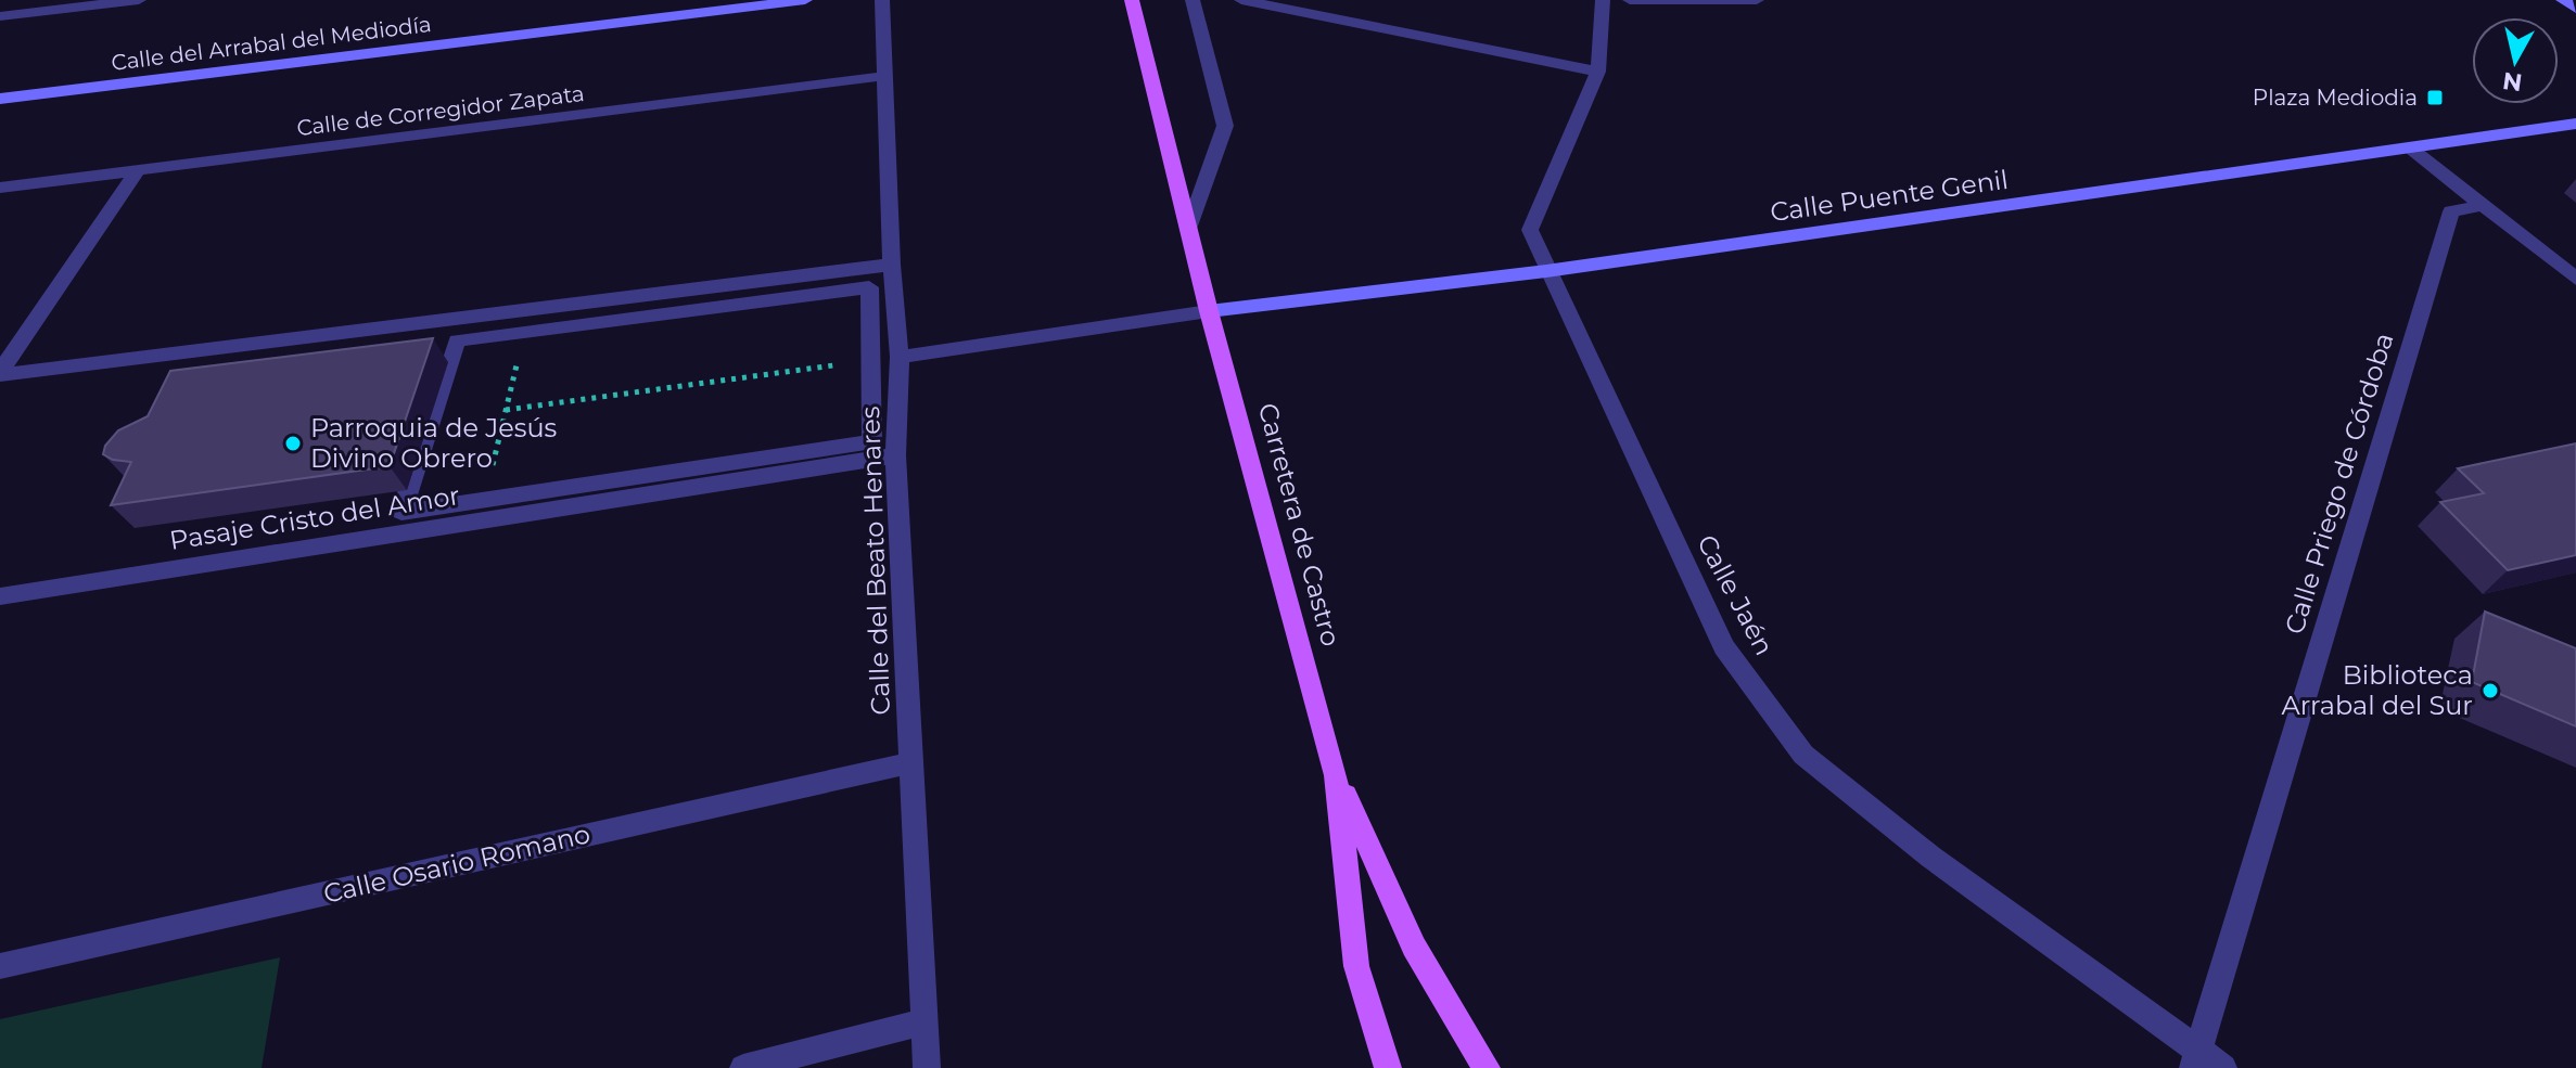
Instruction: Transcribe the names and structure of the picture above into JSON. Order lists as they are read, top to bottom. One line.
{"streets":{"main road":["Carretera de Castro"],"street":["Calle del Arrabal del Mediodía","Calle de Corregidor Zapata","Calle Puente Genil","Calle Priego de Córdoba","Pasaje Cristo del Amor","Calle del Beato Henares","Calle Jaén","Calle Osario Romano"]},"crossings":[["Calle de Corregidor Zapata","Calle del Beato Henares"],["Calle Puente Genil","Carretera de Castro"],["Calle Puente Genil","Calle Jaén"],["Calle Priego de Córdoba","Calle Jaén"],["Pasaje Cristo del Amor","Calle del Beato Henares"],["Calle del Beato Henares","Calle Osario Romano"]],"places":{"transit":["Plaza Mediodia"],"other":["Parroquia de Jesús Divino Obrero","Biblioteca Arrabal del Sur"]},"north":"bottom"}
